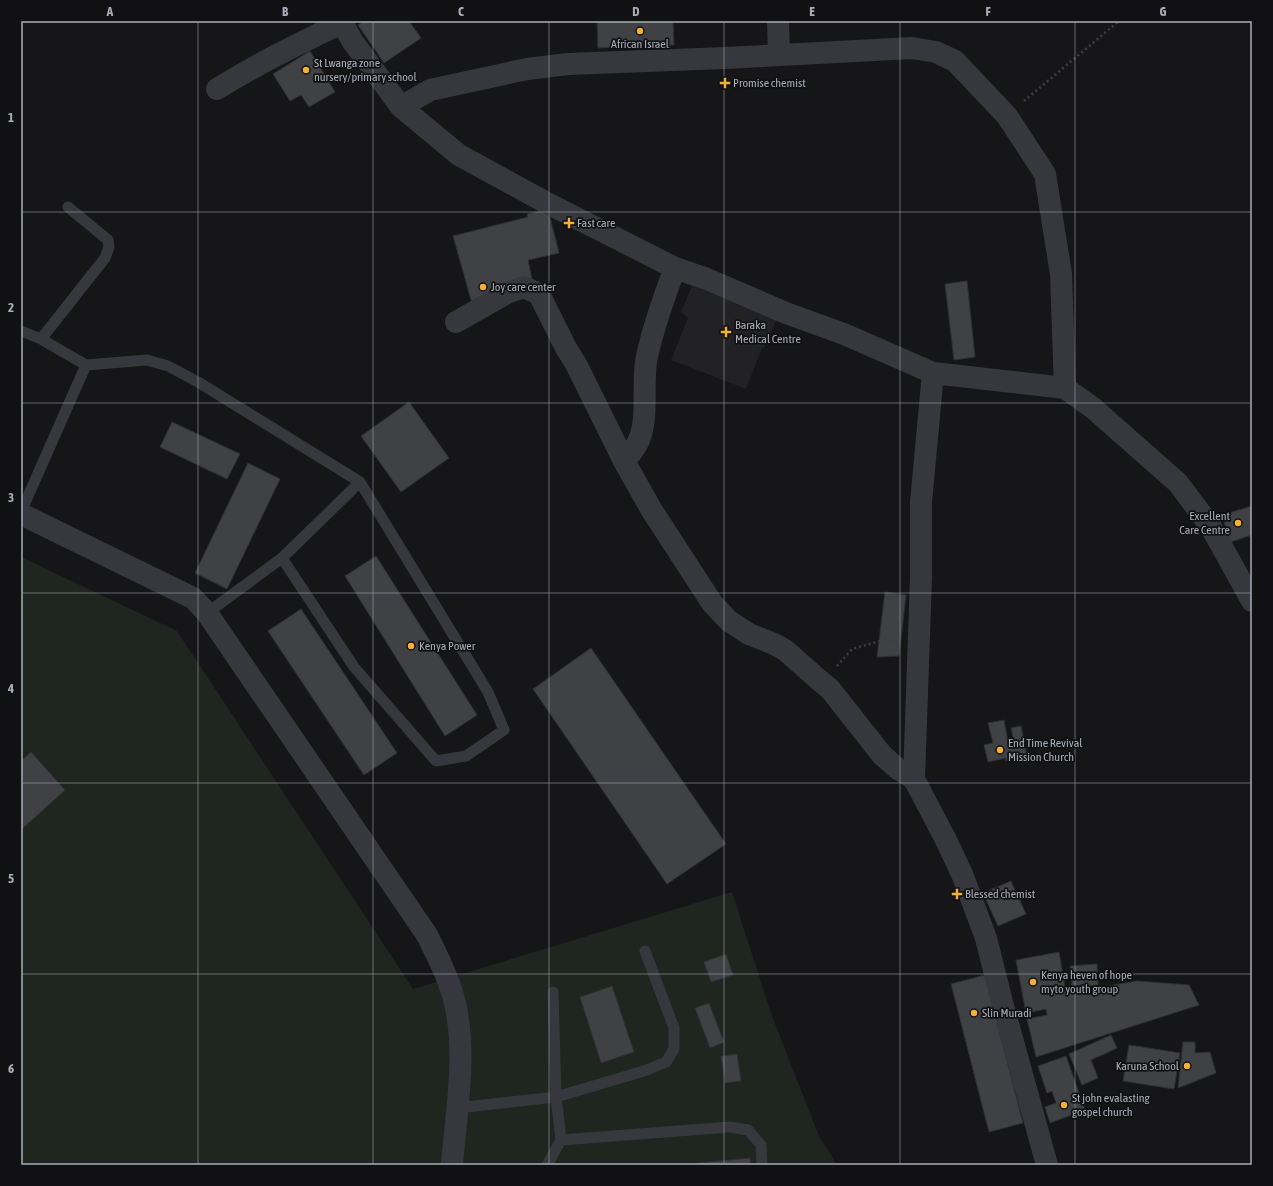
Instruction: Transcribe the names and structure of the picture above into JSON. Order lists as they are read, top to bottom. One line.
{"places":{"other":["African Israel","St Lwanga zone nursery/primary school","Joy care center","Excellent Care Centre","Kenya Power","End Time Revival Mission Church","Kenya heven of hope myto youth group","Slin Muradi","Karuna School","St john evalasting gospel church"],"health":["Promise chemist","Fast care","Baraka Medical Centre","Blessed chemist"]},"grid":{"columns":["A","B","C","D","E","F","G"],"rows":["1","2","3","4","5","6"]}}
